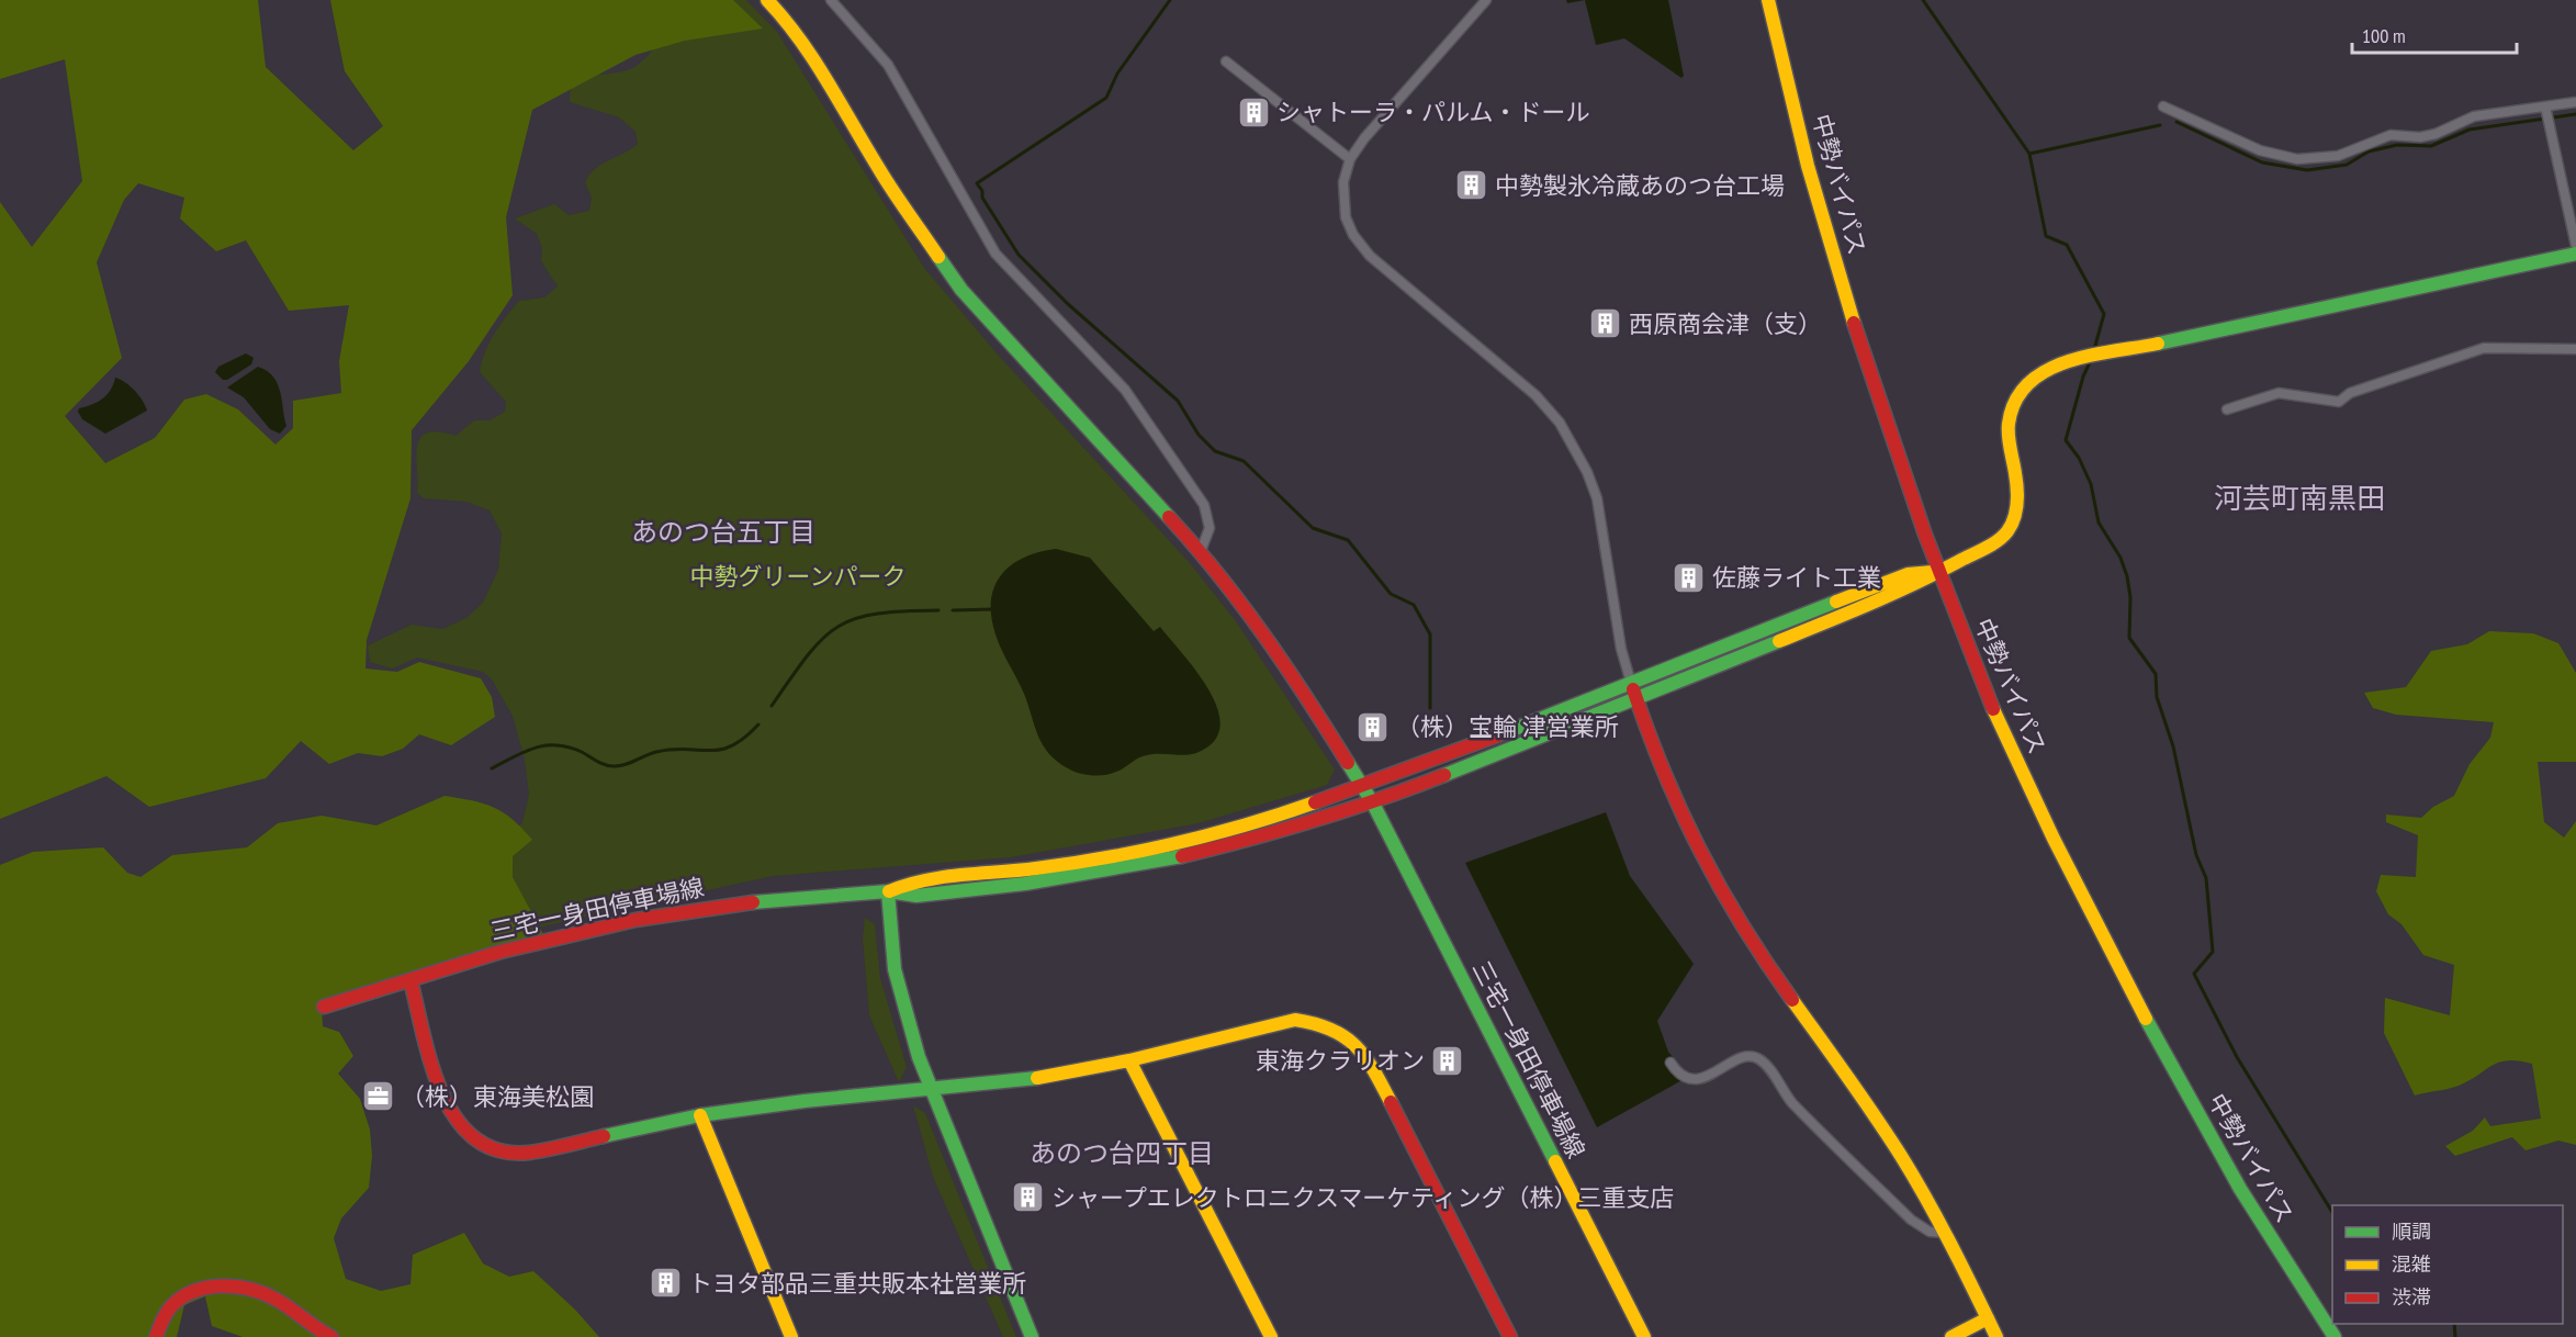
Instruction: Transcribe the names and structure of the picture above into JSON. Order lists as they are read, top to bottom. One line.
{"streets":{"main road":["中勢バイパス","三宅一身田停車場線"]},"districts":["河芸町南黒田","あのつ台五丁目","あのつ台四丁目"],"parks":["中勢グリーンパーク"],"places":{"building":["シャトーラ・パルム・ドール","中勢製氷冷蔵あのつ台工場","西原商会津（支）","佐藤ライト工業","（株）宝輪 津営業所","東海クラリオン","シャープエレクトロニクスマーケティング（株）三重支店","トヨタ部品三重共販本社営業所"],"office":["（株）東海美松園"]},"legend":["順調","混雑","渋滞"],"scale_bar":"100 m"}
